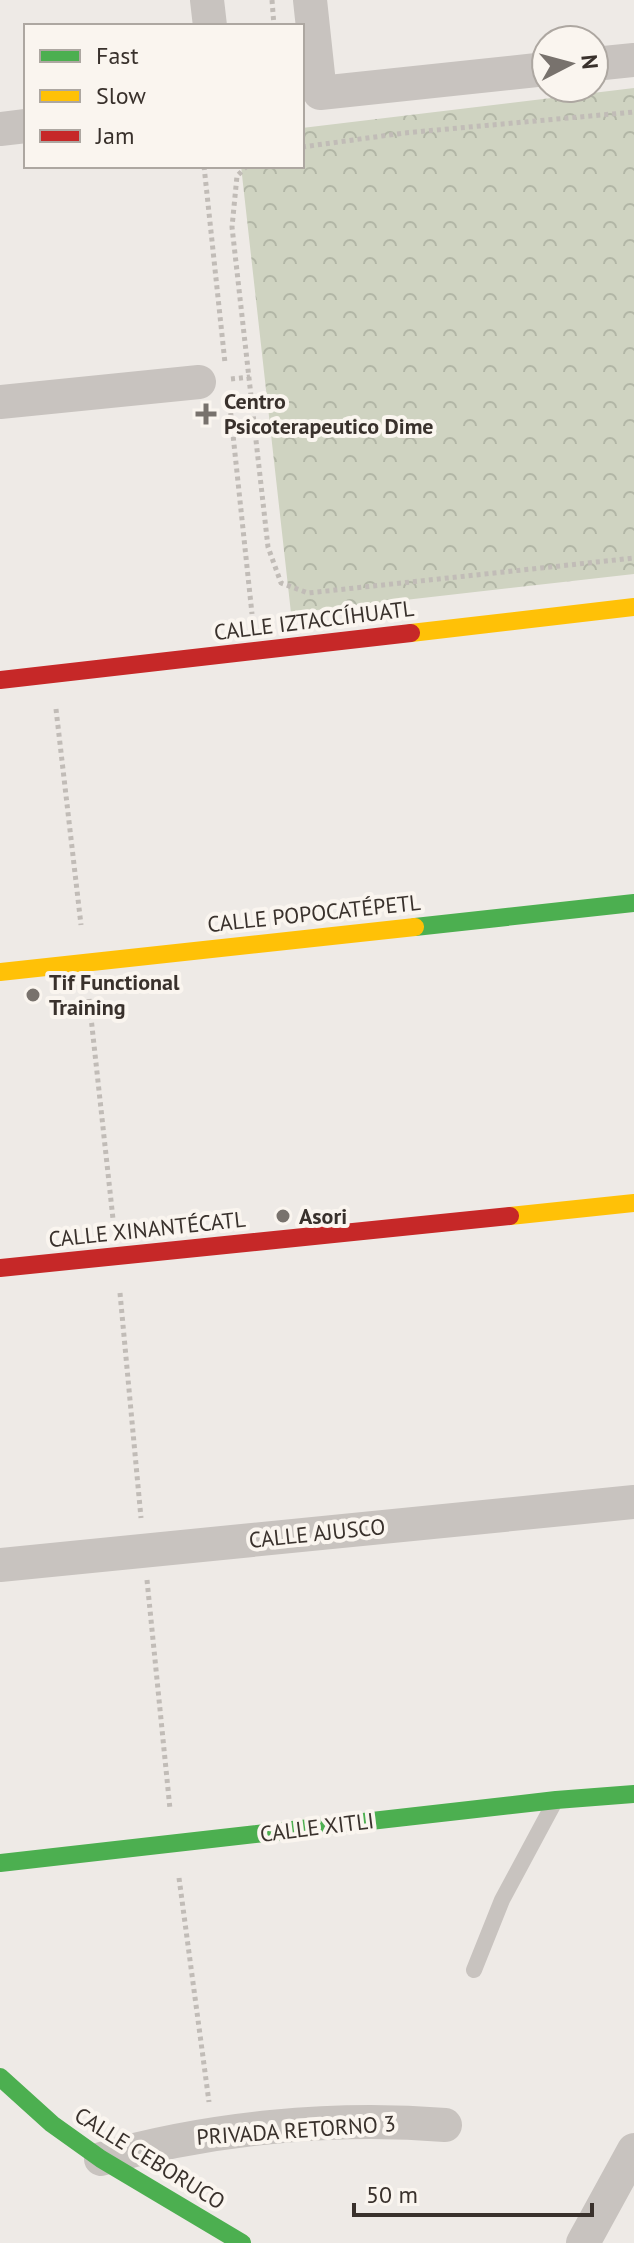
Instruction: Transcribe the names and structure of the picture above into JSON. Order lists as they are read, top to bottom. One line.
{"streets":{"street":["CALLE IZTACCÍHUATL","CALLE POPOCATÉPETL","CALLE XINANTÉCATL","CALLE AJUSCO","CALLE XITLI","PRIVADA RETORNO 3","CALLE CEBORUCO"]},"crossings":[["PRIVADA RETORNO 3","CALLE CEBORUCO"]],"places":{"health":["Centro Psicoterapeutico Dime"],"other":["Tif Functional Training","Asori"]},"legend":["Fast","Slow","Jam"],"scale_bar":"50 m","north":"right"}
